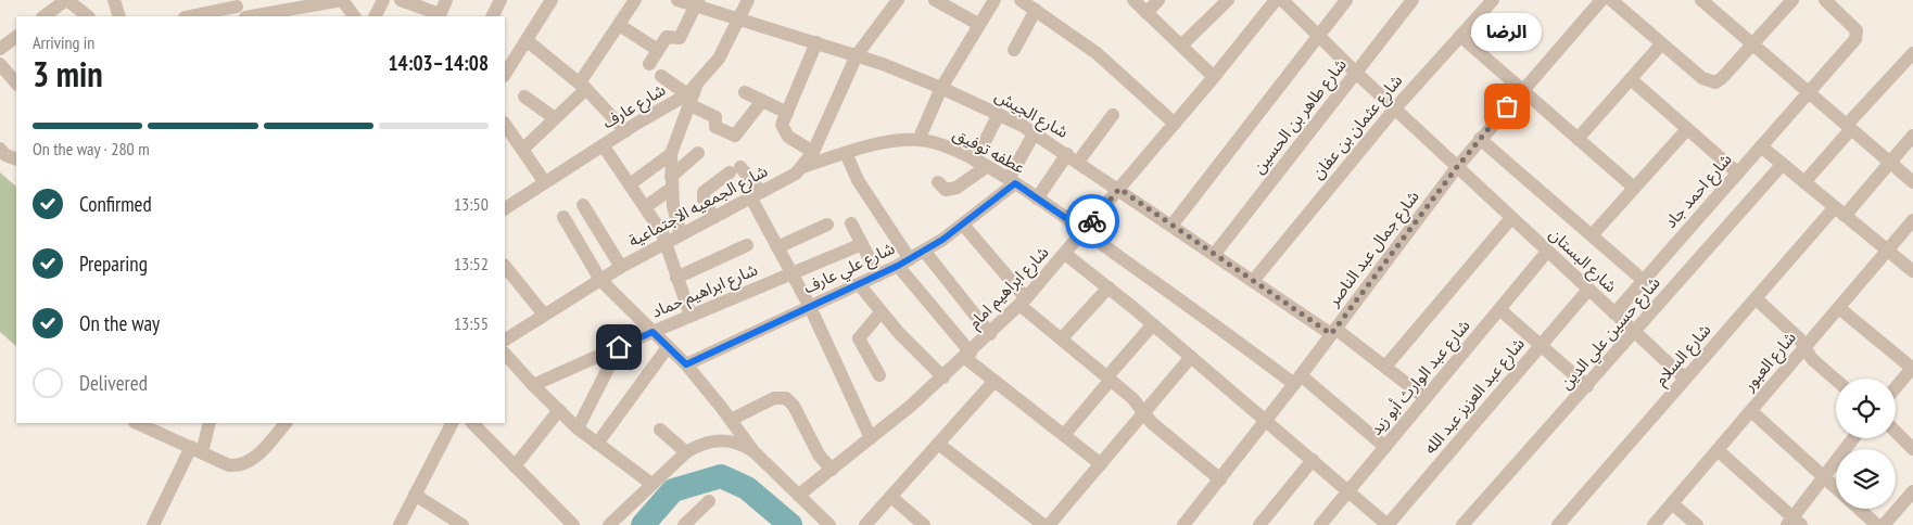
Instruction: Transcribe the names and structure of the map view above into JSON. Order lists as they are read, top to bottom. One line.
{"streets":{"street":["شارع عارف","شارع الجيش","شارع طاهر بن الحسين","شارع عثمان بن عفان","عطفه توفيق","شارع احمد جاد","شارع الجمعيه الاجتماعية","شارع جمال عبد الناصر","شارع البستان","شارع علي عارف","شارع ابراهيم امام","شارع ابراهيم حماد","شارع حسين علي الدين","شارع السلام","شارع العبور","شارع عبد الوارث أبو زيد","شارع عبد العزيز عبد الله"]},"crossings":[["شارع عارف","شارع الجيش"],["شارع الجيش","شارع طاهر بن الحسين"],["شارع الجيش","شارع عثمان بن عفان"],["شارع الجيش","شارع الجمعيه الاجتماعية"],["شارع الجيش","شارع جمال عبد الناصر"],["شارع الجيش","شارع علي عارف"],["شارع الجيش","شارع ابراهيم امام"],["شارع الجيش","شارع عبد الوارث أبو زيد"],["شارع طاهر بن الحسين","شارع البستان"],["شارع عثمان بن عفان","شارع البستان"],["عطفه توفيق","شارع الجمعيه الاجتماعية"],["عطفه توفيق","شارع جمال عبد الناصر"],["عطفه توفيق","شارع علي عارف"],["عطفه توفيق","شارع ابراهيم امام"],["عطفه توفيق","شارع عبد الوارث أبو زيد"],["شارع احمد جاد","شارع البستان"],["شارع جمال عبد الناصر","شارع البستان"],["شارع البستان","شارع حسين علي الدين"],["شارع البستان","شارع السلام"],["شارع البستان","شارع عبد الوارث أبو زيد"],["شارع البستان","شارع عبد العزيز عبد الله"]],"places":["الرضا"],"page":{"bubble":"الرضا","heading":["3 min","Arriving in","14:03–14:08"],"bar":"On the way · 280 m","list":[["Confirmed","13:50"],["Preparing","13:52"],["On the way","13:55"],"Delivered"]}}
